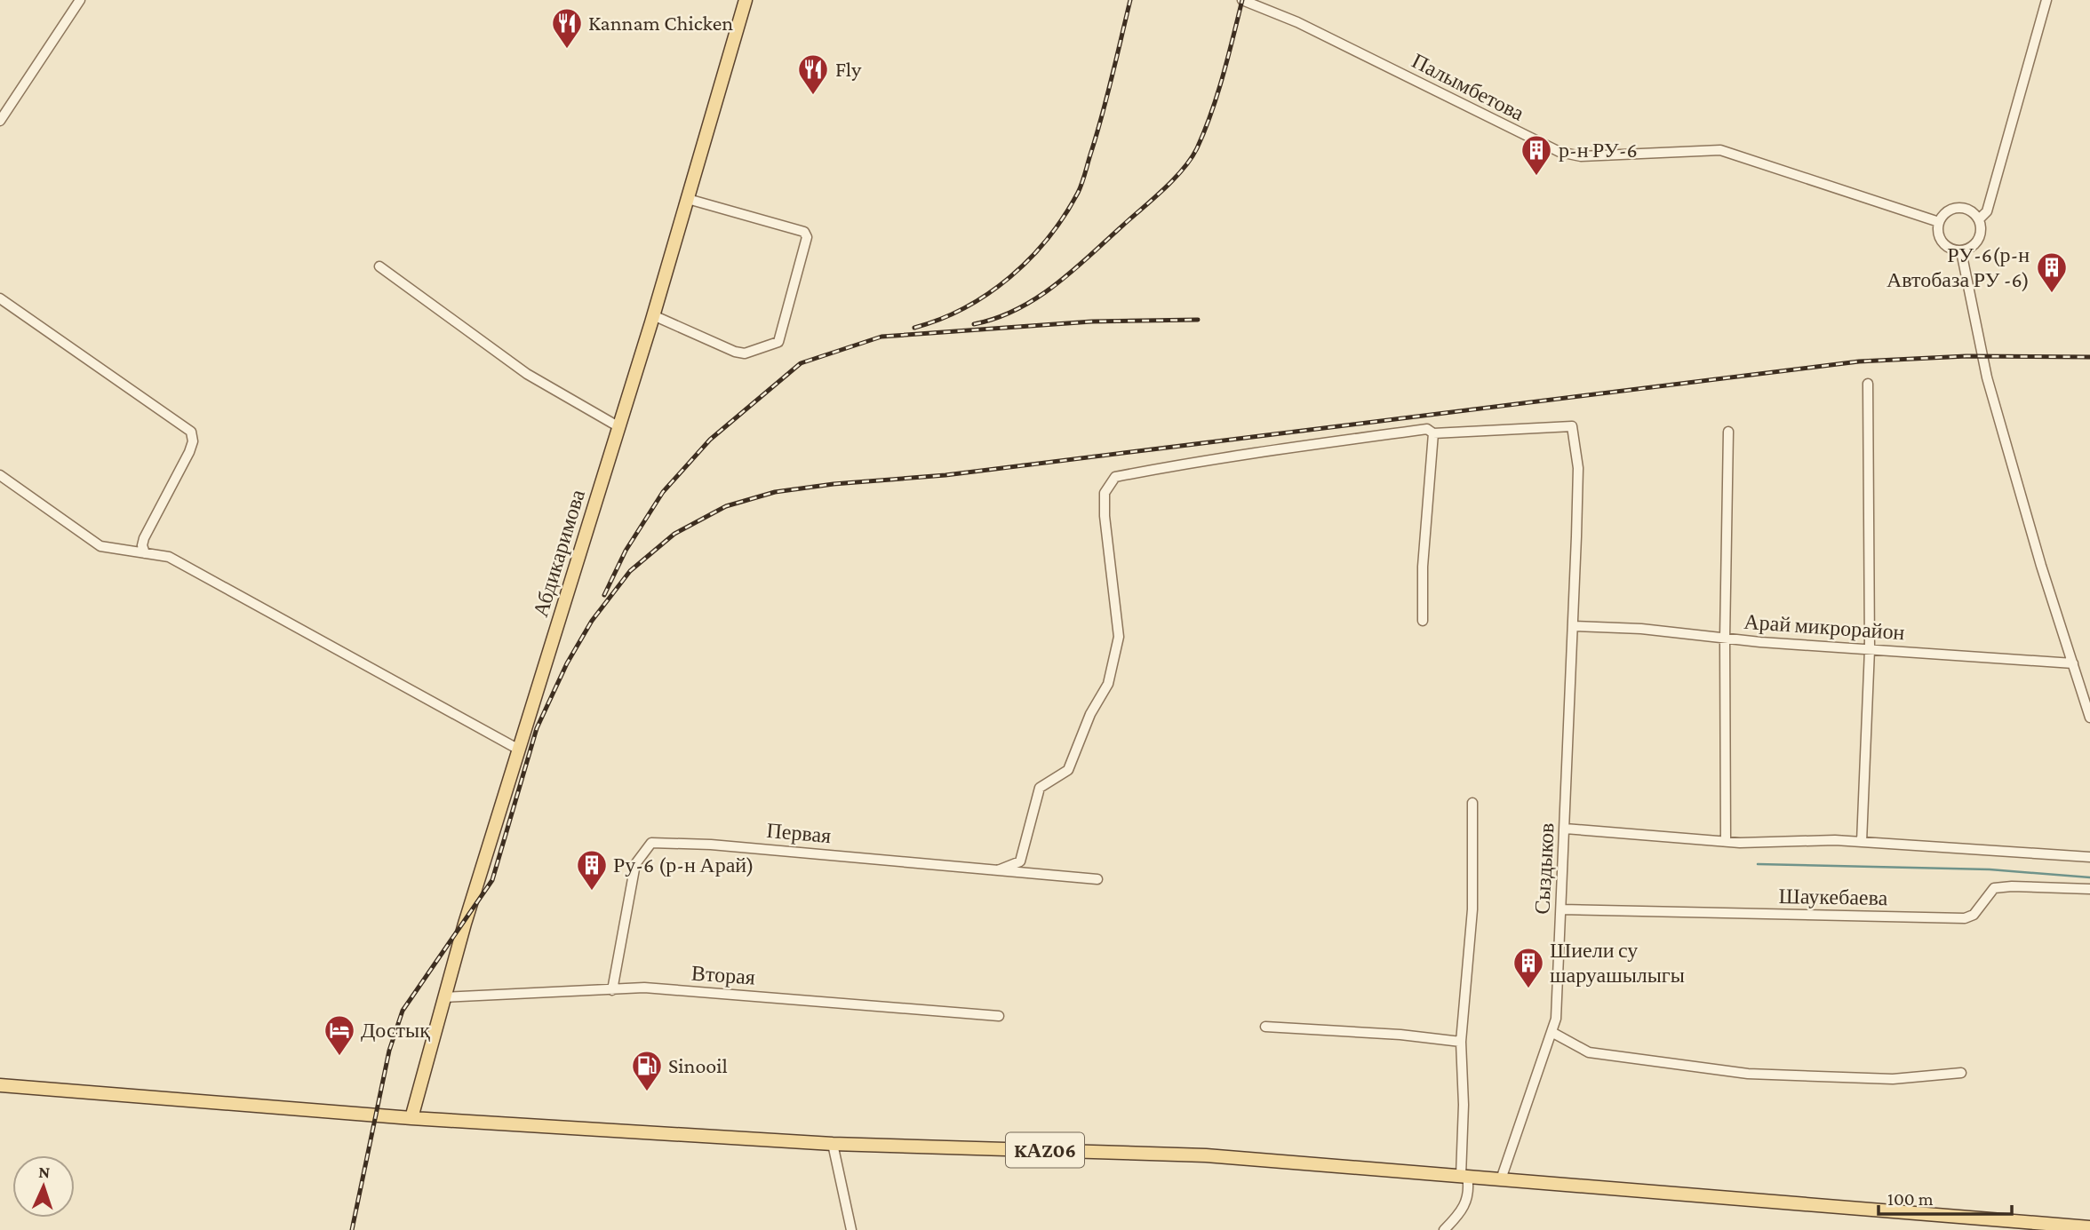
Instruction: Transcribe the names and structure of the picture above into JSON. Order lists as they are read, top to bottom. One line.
{"streets":{"main road":["Абдикаримова","KАZ06"],"street":["Палымбетова","Арай микрорайон","Первая","Сыздыков","Шаукебаева","Вторая"]},"crossings":[["Абдикаримова","Вторая"],["Абдикаримова","KАZ06"],["Арай микрорайон","Сыздыков"],["Первая","Вторая"],["Сыздыков","Шаукебаева"],["Сыздыков","KАZ06"]],"places":{"restaurant":["Kannam Chicken","Fly"],"building":["р-н РУ-6","РУ-6(р-н Автобаза РУ -6)","Ру-6 (р-н Арай)","Шиели су шаруашылыгы"],"hotel":["Достық"],"fuel station":["Sinooil"]},"scale_bar":"100 m","north":"top"}
